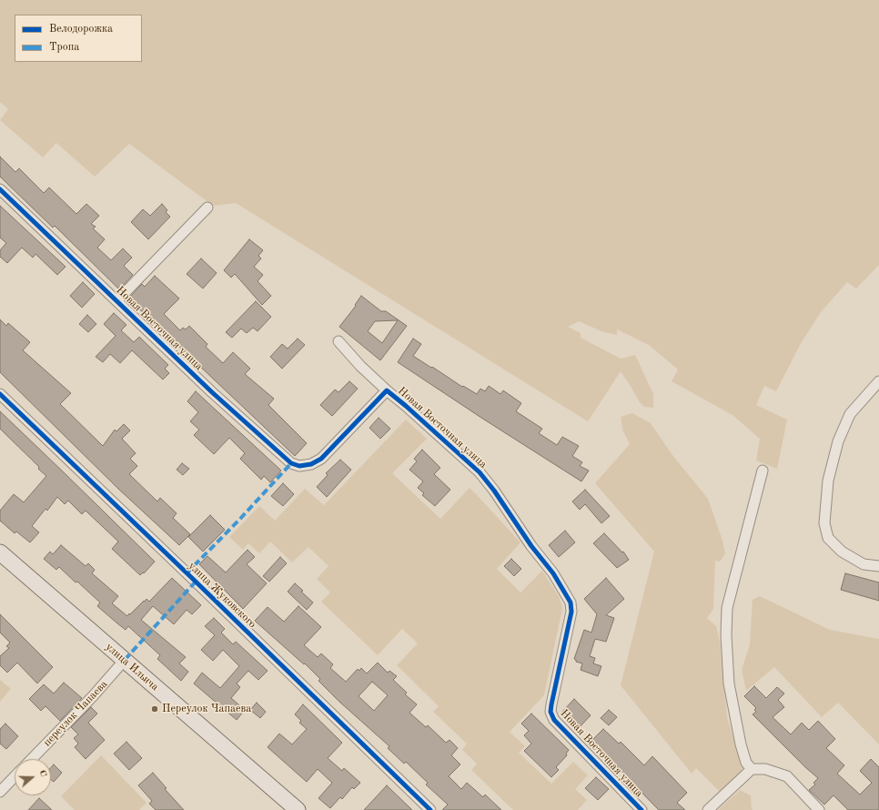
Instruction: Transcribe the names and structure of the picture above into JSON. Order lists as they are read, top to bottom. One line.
{"streets":{"main road":["улица Ильича"],"street":["Новая Восточная улица","улица Жуковского","переулок Чапаева"]},"crossings":[["улица Ильича","переулок Чапаева"]],"places":["Переулок Чапаева"],"legend":["Велодорожка","Тропа"],"north":"right"}
